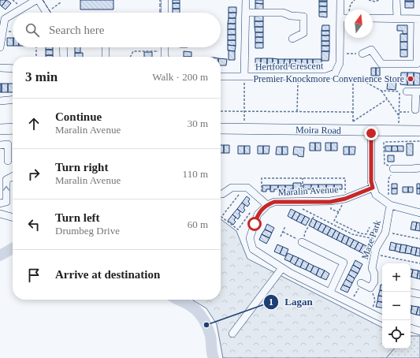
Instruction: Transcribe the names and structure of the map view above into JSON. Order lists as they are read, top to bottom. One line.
{"streets":{"highway":["Moira Road"],"street":["Hertford Crescent","Maralin Avenue","Maze Park"]},"places":["Premier Knockmore Convenience Store","Lagan"],"north":"top","page":{"search":"Search here","heading":["3 min","Walk · 200 m"],"list":[["Continue","Maralin Avenue","30 m"],["Turn right","Maralin Avenue","110 m"],["Turn left","Drumbeg Drive","60 m"],"Arrive at destination"],"map_buttons":["+","−"]}}
